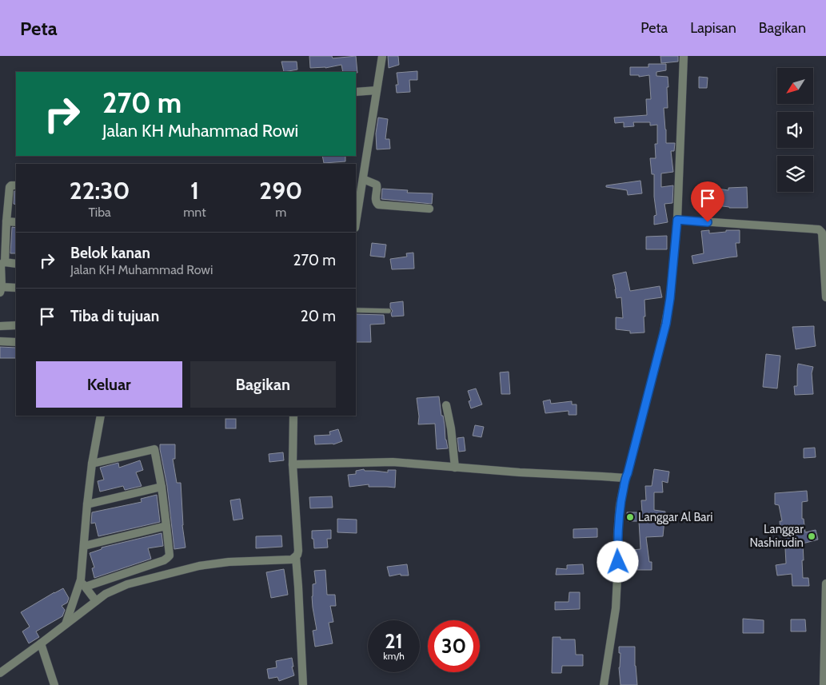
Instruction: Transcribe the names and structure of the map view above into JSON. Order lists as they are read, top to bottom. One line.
{"places":["Langgar Al Bari","Langgar Nashirudin"],"north":"bottom left","page":{"header":"Peta","nav":["Peta","Lapisan","Bagikan"],"turn":["270 m","Jalan KH Muhammad Rowi"],"eta":["22:30","Tiba","1","mnt","290","m"],"list":[{"name":"Belok kanan","note":"Jalan KH Muhammad Rowi","value":"270 m"},{"name":"Tiba di tujuan","value":"20 m"}],"buttons":["Keluar","Bagikan"],"speed":"21 km/h","limit":"30"}}
